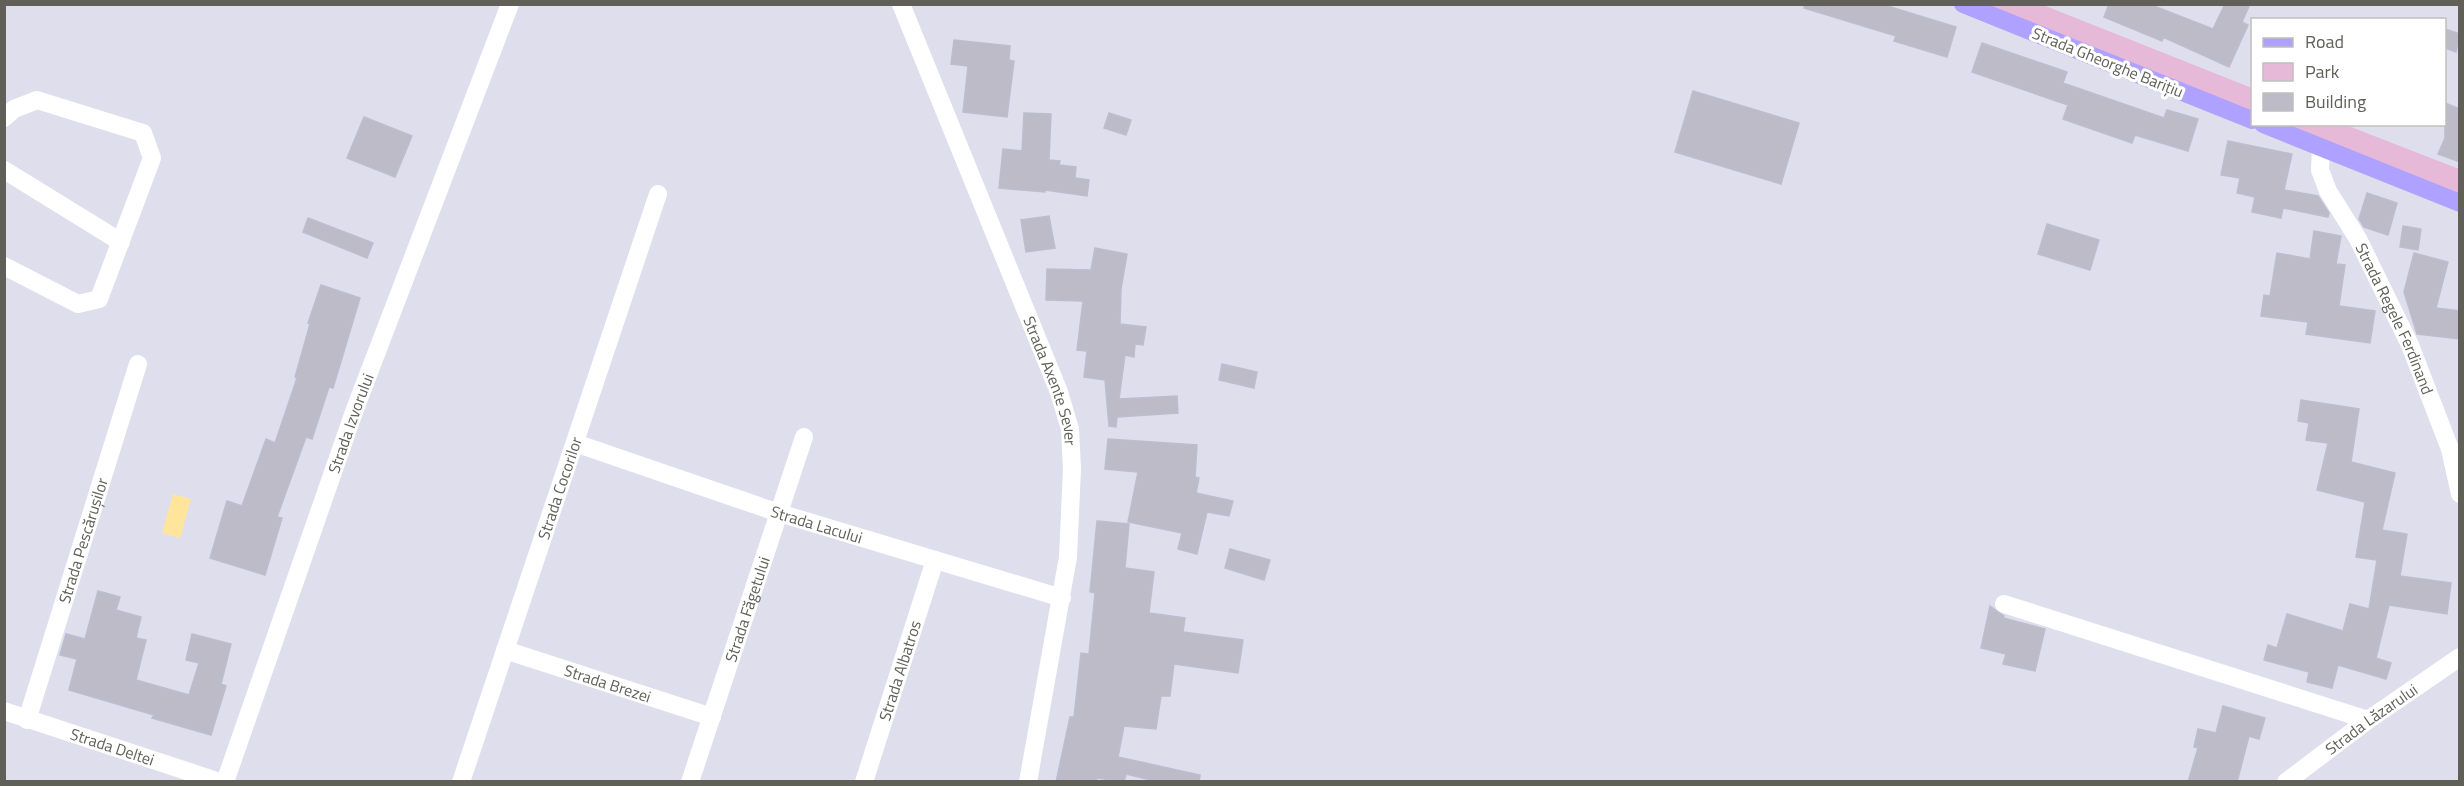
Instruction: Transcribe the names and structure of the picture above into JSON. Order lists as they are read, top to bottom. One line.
{"streets":{"main road":["Strada Gheorghe Barițiu"],"street":["Strada Regele Ferdinand","Strada Axente Sever","Strada Izvorului","Strada Cocorilor","Strada Lacului","Strada Pescărușilor","Strada Făgetului","Strada Albatros","Strada Brezei","Strada Lăzarului","Strada Deltei"]},"crossings":[["Strada Axente Sever","Strada Lacului"],["Strada Cocorilor","Strada Lacului"],["Strada Cocorilor","Strada Brezei"],["Strada Lacului","Strada Făgetului"],["Strada Lacului","Strada Albatros"],["Strada Pescărușilor","Strada Deltei"],["Strada Făgetului","Strada Brezei"]],"legend":["Road","Park","Building"]}
